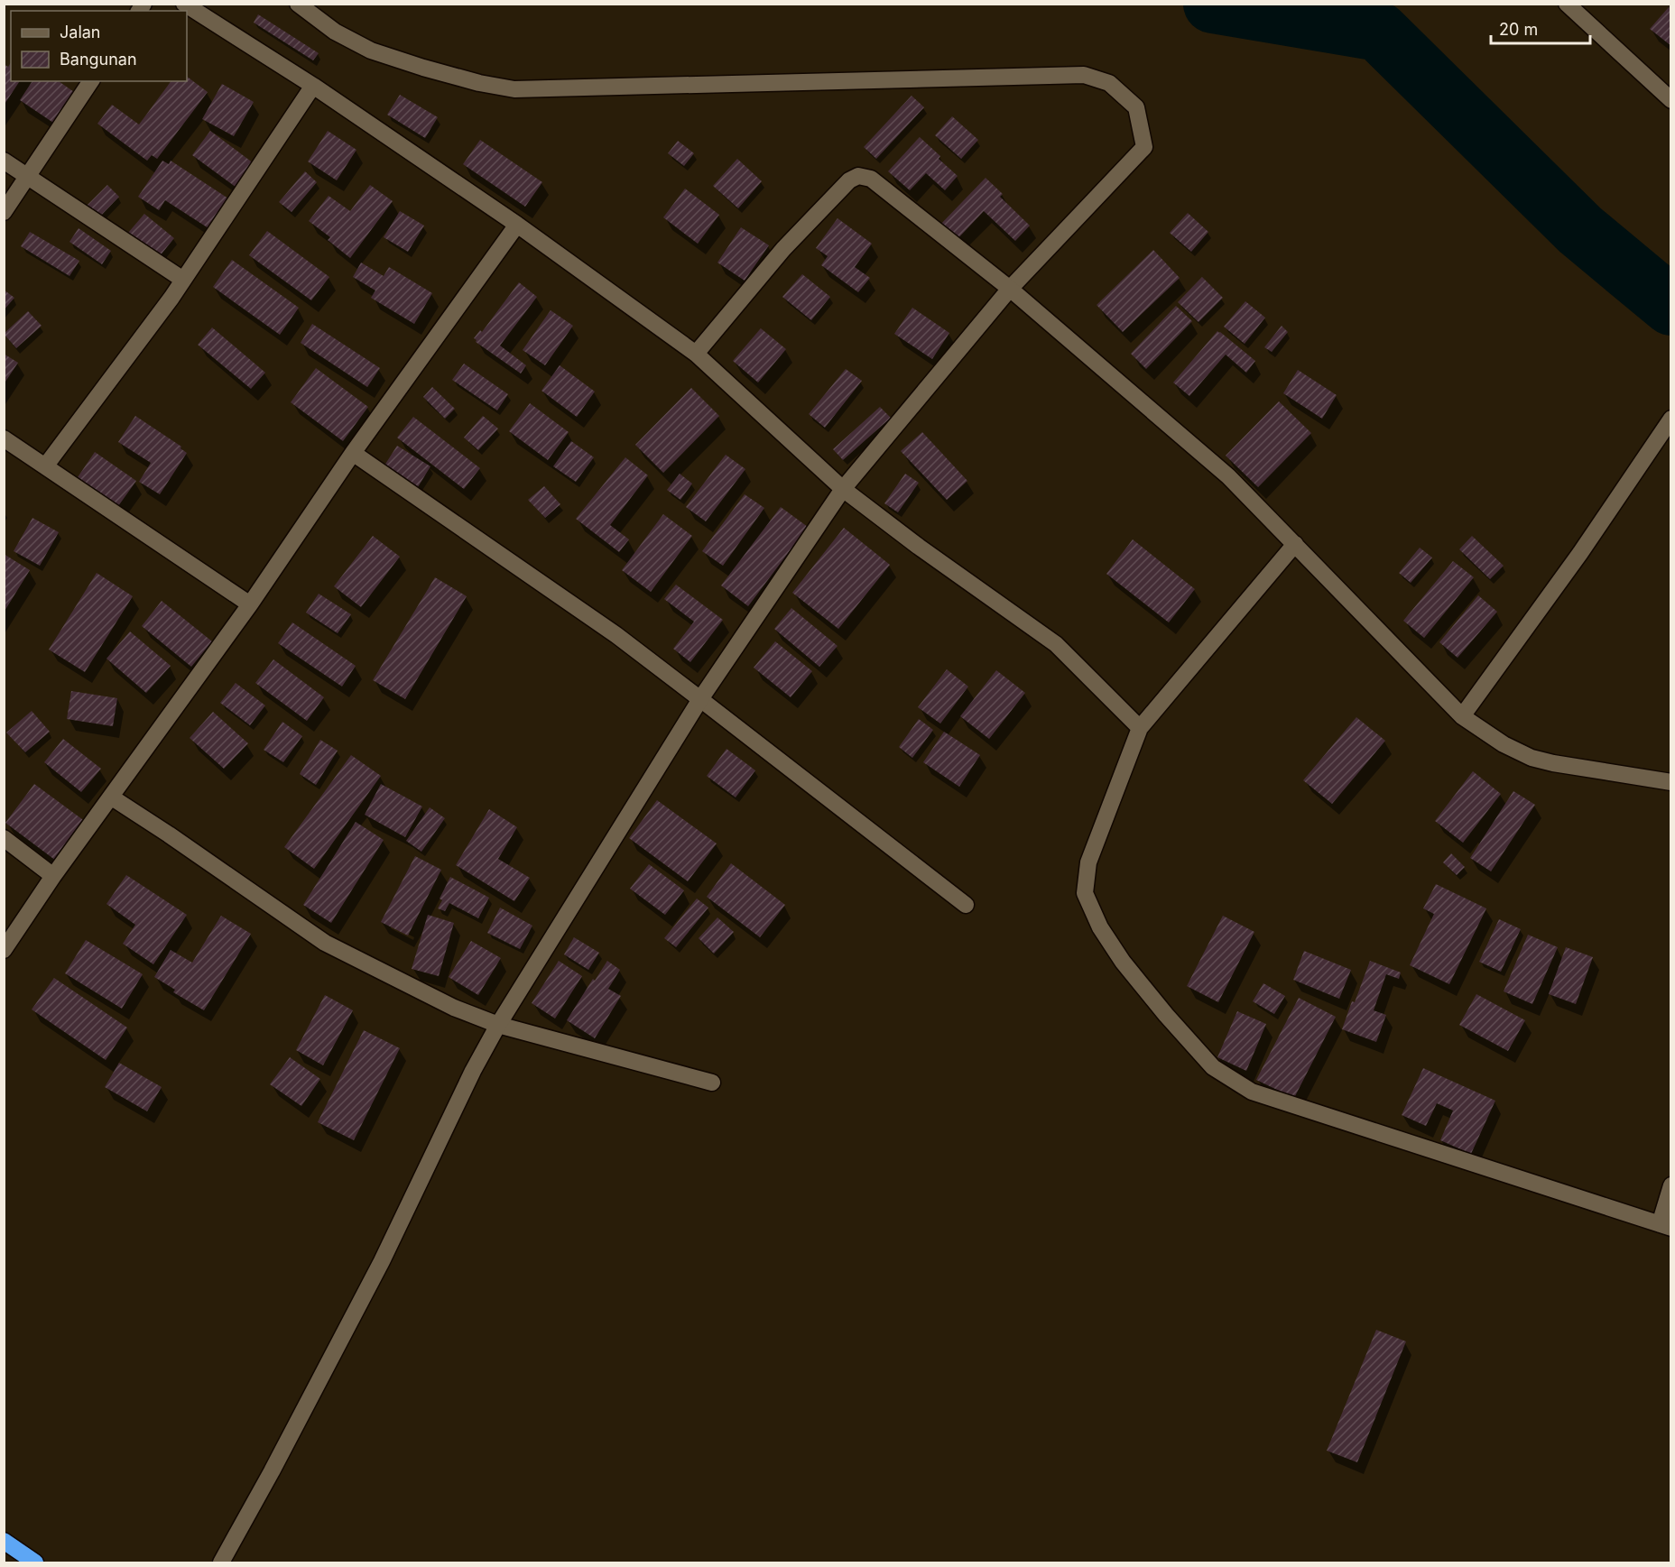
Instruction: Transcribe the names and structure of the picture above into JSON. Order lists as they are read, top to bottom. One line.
{"legend":["Jalan","Bangunan"],"scale_bar":"20 m"}
